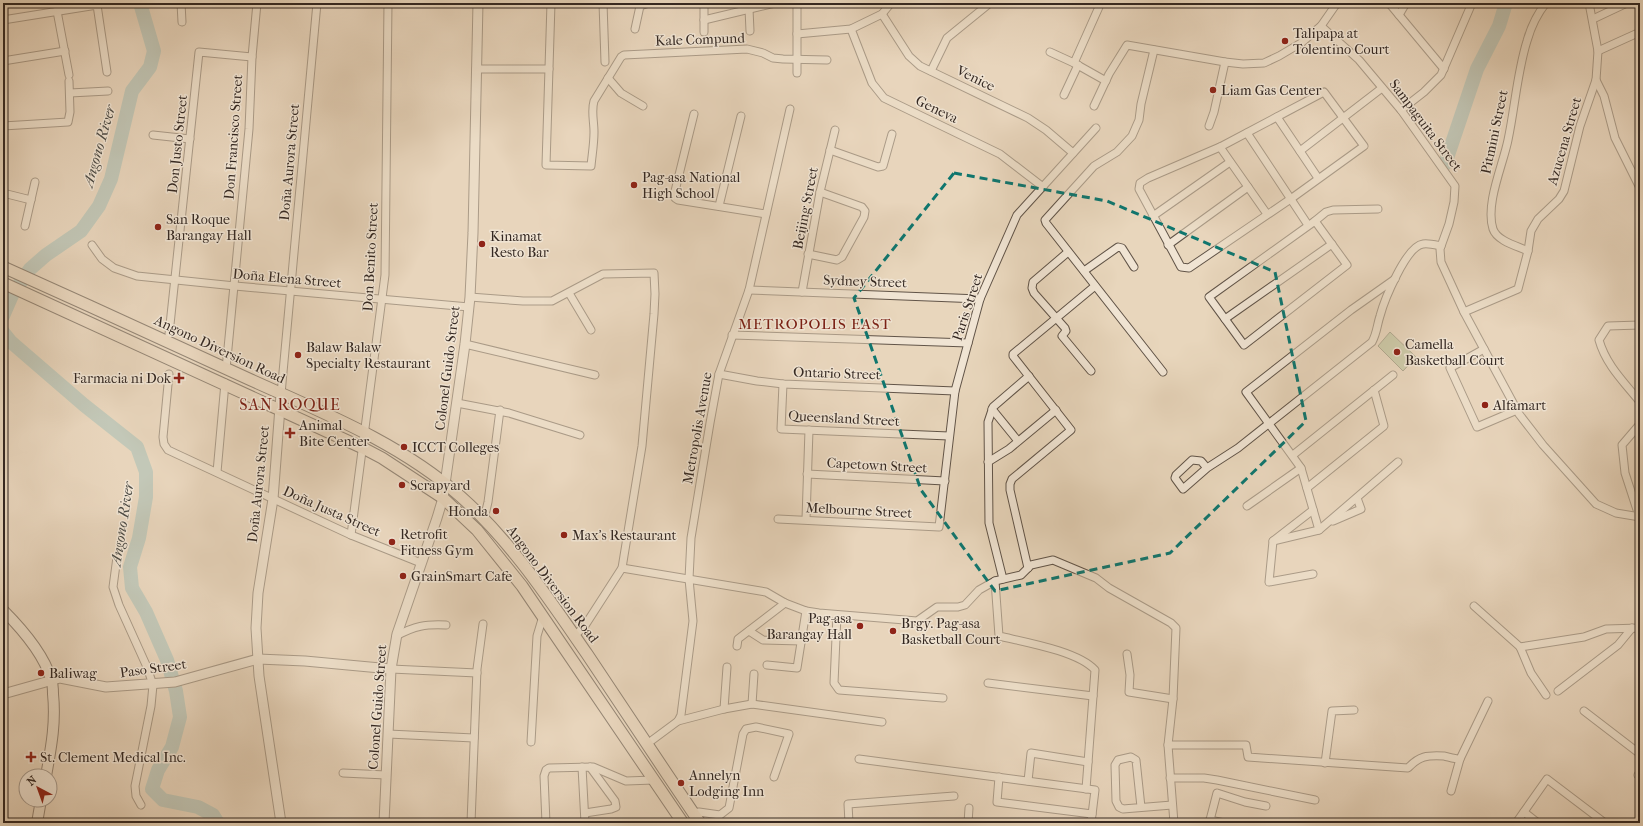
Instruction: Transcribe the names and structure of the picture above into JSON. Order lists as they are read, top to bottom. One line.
{"streets":{"main road":["Angono Diversion Road"],"street":["Kale Compund","Venice","Geneva","Sampaguita Street","Pitmini Street","Don Francisco Street","Azucena Street","Don Justo Street","Doña Aurora Street","Beijing Street","Don Benito Street","Doña Elena Street","Sydney Street","Paris Street","Colonel Guido Street","Ontario Street","Queensland Street","Metropolis Avenue","Capetown Street","Melbourne Street","Doña Justa Street","Paso Street"]},"crossings":[["Venice","Paris Street"],["Geneva","Paris Street"],["Sampaguita Street","Azucena Street"],["Pitmini Street","Azucena Street"],["Don Francisco Street","Don Justo Street"],["Don Francisco Street","Doña Elena Street"],["Don Francisco Street","Angono Diversion Road"],["Don Justo Street","Doña Elena Street"],["Doña Aurora Street","Doña Elena Street"],["Doña Aurora Street","Angono Diversion Road"],["Doña Aurora Street","Doña Justa Street"],["Doña Aurora Street","Paso Street"],["Beijing Street","Sydney Street"],["Don Benito Street","Doña Elena Street"],["Don Benito Street","Angono Diversion Road"],["Don Benito Street","Doña Justa Street"],["Doña Elena Street","Colonel Guido Street"],["Sydney Street","Paris Street"],["Sydney Street","Metropolis Avenue"],["Paris Street","Ontario Street"],["Paris Street","Queensland Street"],["Paris Street","Capetown Street"],["Paris Street","Melbourne Street"],["Angono Diversion Road","Colonel Guido Street"],["Colonel Guido Street","Doña Justa Street"],["Colonel Guido Street","Paso Street"],["Ontario Street","Queensland Street"],["Ontario Street","Metropolis Avenue"]],"districts":["METROPOLIS EAST","SAN ROQUE"],"water":["Angono River"],"places":{"other":["Talipapa at Tolentino Court","Liam Gas Center","Pag-asa National High School","San Roque Barangay Hall","Kinamat Resto Bar","Camella Basketball Court","Balaw Balaw Specialty Restaurant","Alfamart","ICCT Colleges","Scrapyard","Honda","Max's Restaurant","Retrofit Fitness Gym","GrainSmart Cafe","Pag-asa Barangay Hall","Brgy. Pag-asa Basketball Court","Baliwag","Annelyn Lodging Inn"],"health":["Farmacia ni Dok","Animal Bite Center","St. Clement Medical Inc."]},"north":"top left"}
